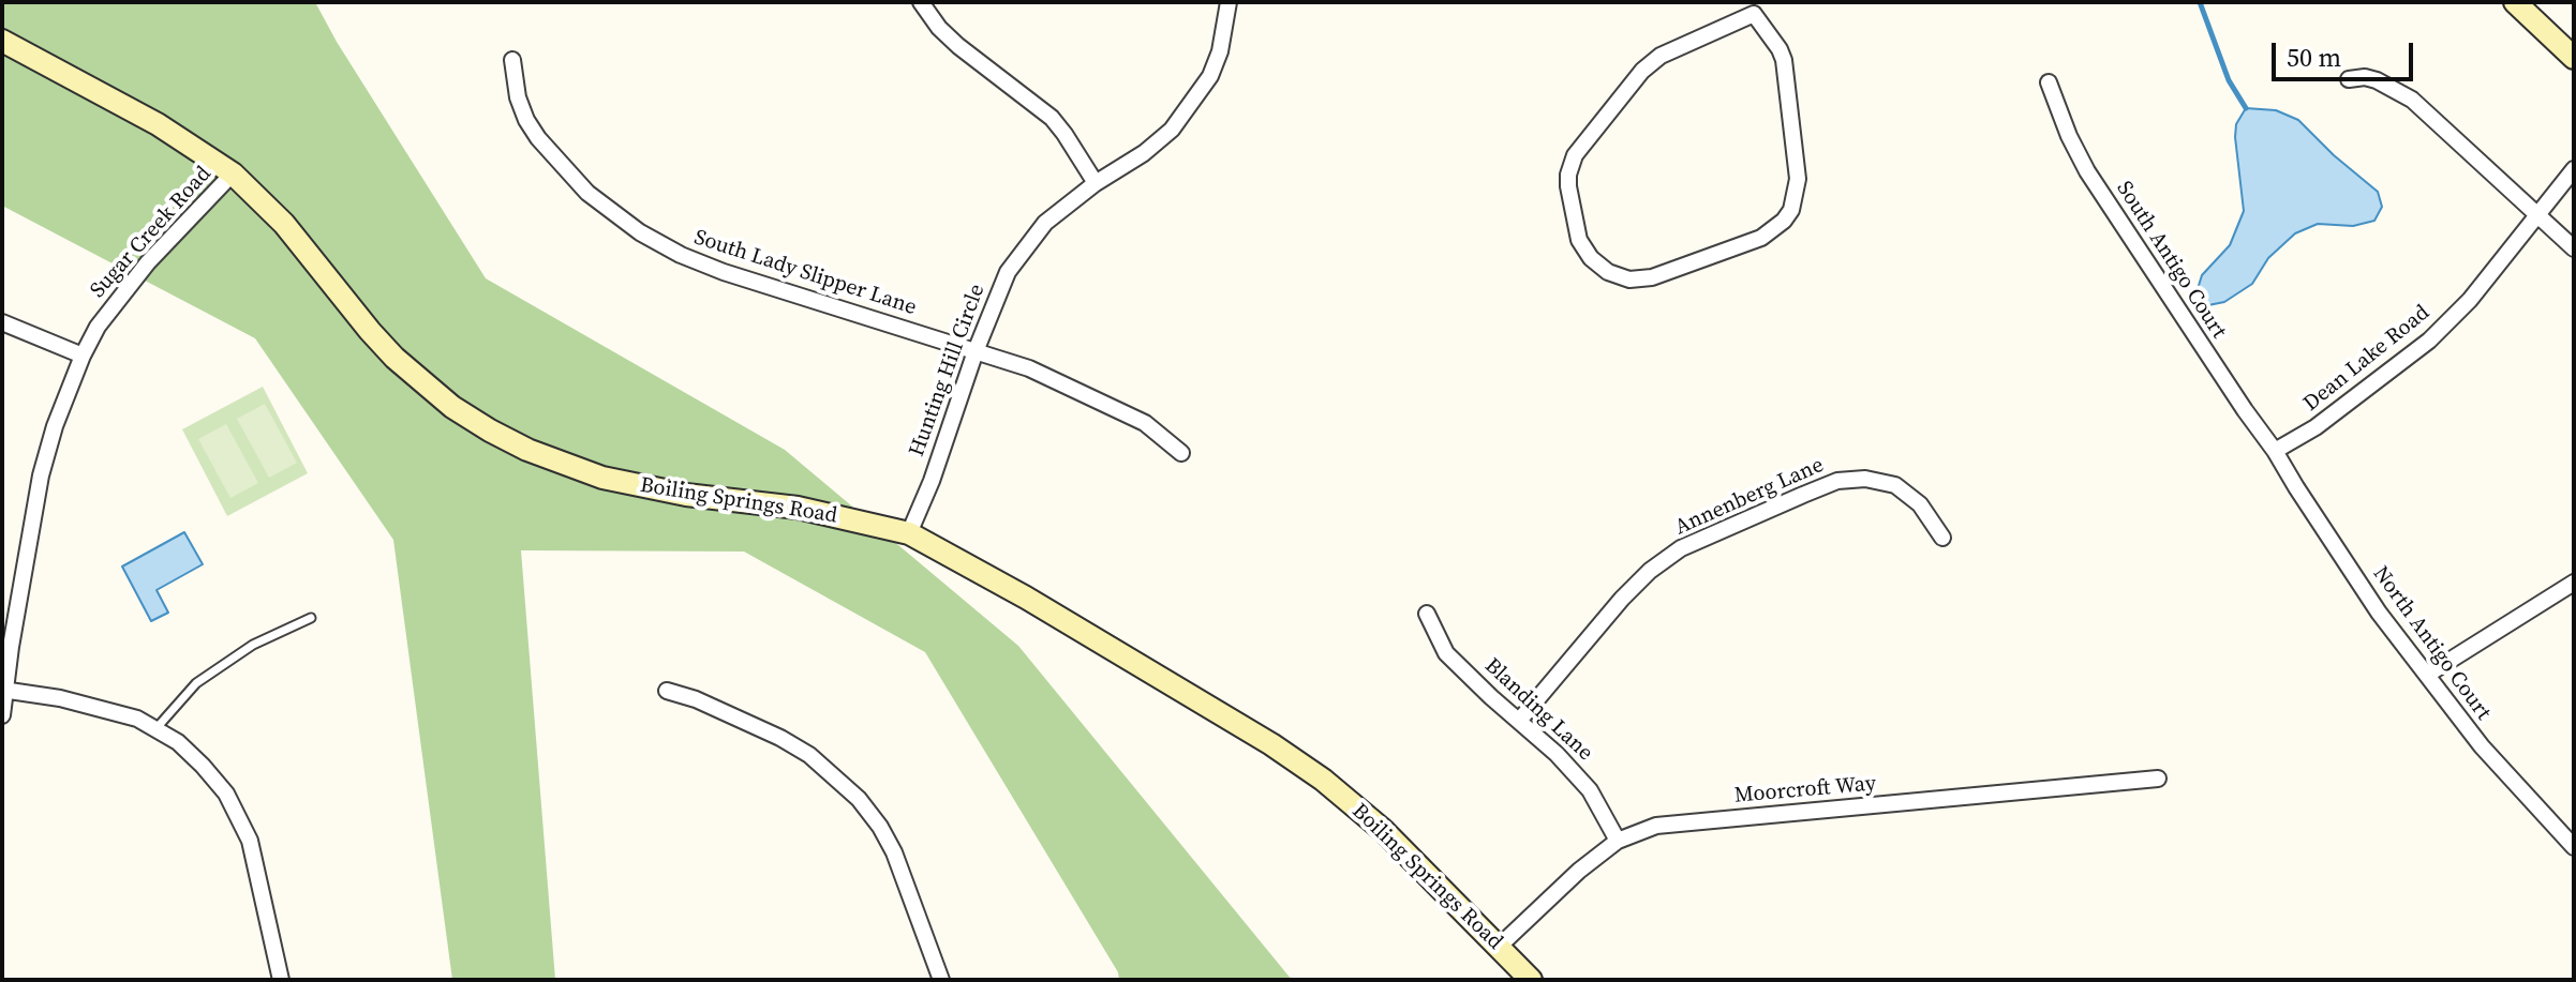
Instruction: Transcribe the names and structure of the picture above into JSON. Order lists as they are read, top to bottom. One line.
{"streets":{"street":["Sugar Creek Road","South Antigo Court","South Lady Slipper Lane","Dean Lake Road","Hunting Hill Circle","Annenberg Lane","Boiling Springs Road","North Antigo Court","Blanding Lane","Moorcroft Way"]},"crossings":[["Sugar Creek Road","Boiling Springs Road"],["South Antigo Court","Dean Lake Road"],["South Antigo Court","North Antigo Court"],["South Lady Slipper Lane","Hunting Hill Circle"],["Dean Lake Road","North Antigo Court"],["Hunting Hill Circle","Boiling Springs Road"],["Annenberg Lane","Blanding Lane"],["Boiling Springs Road","Moorcroft Way"],["Blanding Lane","Moorcroft Way"]],"scale_bar":"50 m"}
